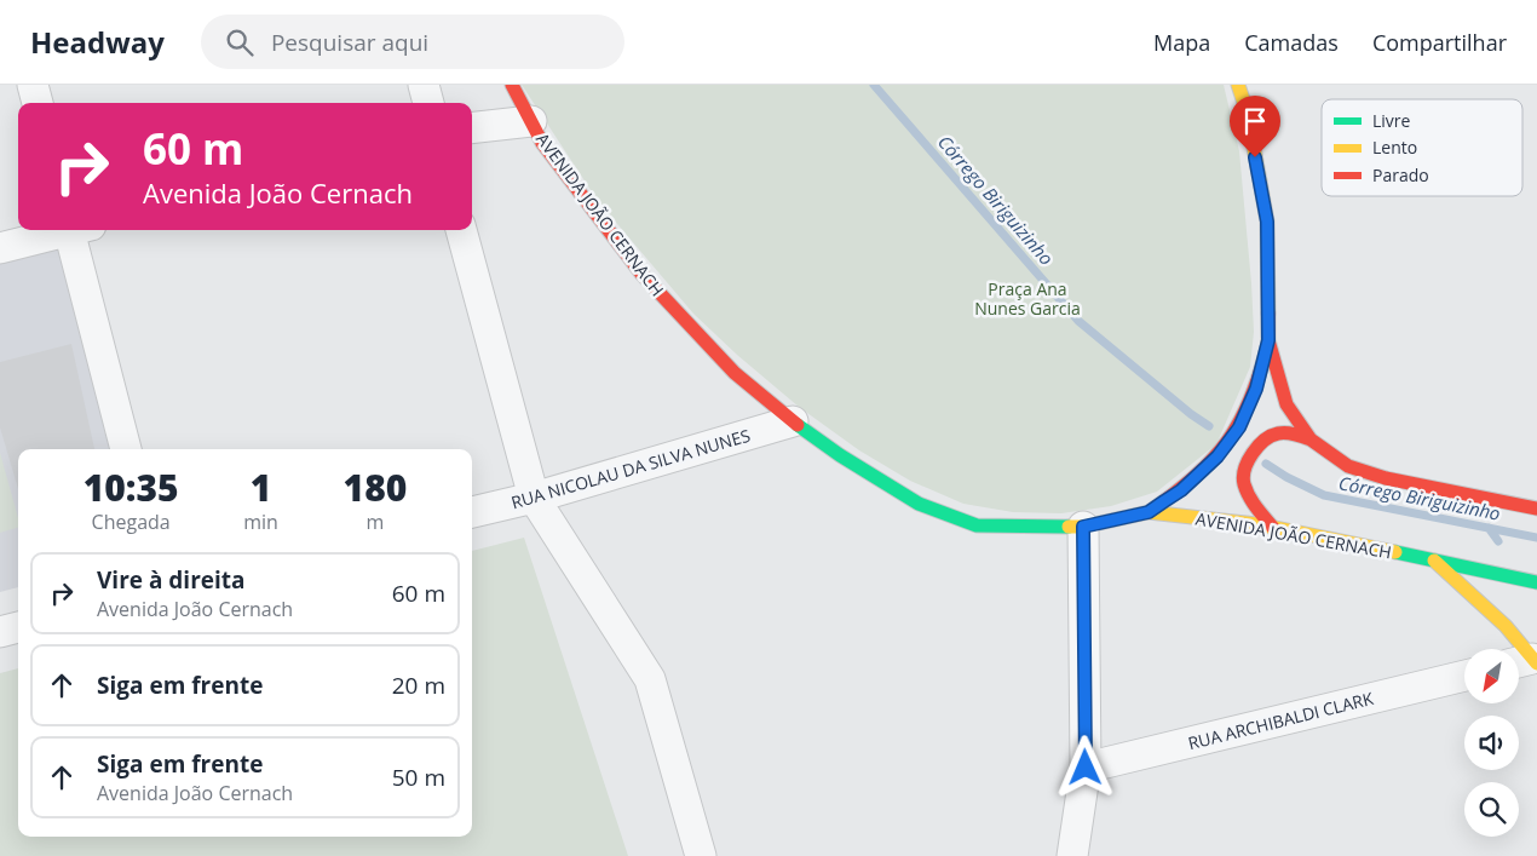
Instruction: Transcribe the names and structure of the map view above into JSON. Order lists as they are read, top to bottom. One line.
{"streets":{"main road":["AVENIDA JOÃO CERNACH"],"street":["RUA NICOLAU DA SILVA NUNES","RUA ARCHIBALDI CLARK"]},"crossings":[["AVENIDA JOÃO CERNACH","RUA NICOLAU DA SILVA NUNES"]],"water":["Córrego Biriguizinho"],"parks":["Praça Ana Nunes Garcia"],"legend":["Livre","Lento","Parado"],"north":"bottom left","page":{"header":"Headway","search":"Pesquisar aqui","nav":["Mapa","Camadas","Compartilhar"],"turn":["60 m","Avenida João Cernach"],"eta":["10:35","Chegada","1","min","180","m"],"list":[{"name":"Vire à direita","note":"Avenida João Cernach","value":"60 m"},{"name":"Siga em frente","value":"20 m"},{"name":"Siga em frente","note":"Avenida João Cernach","value":"50 m"}]}}
